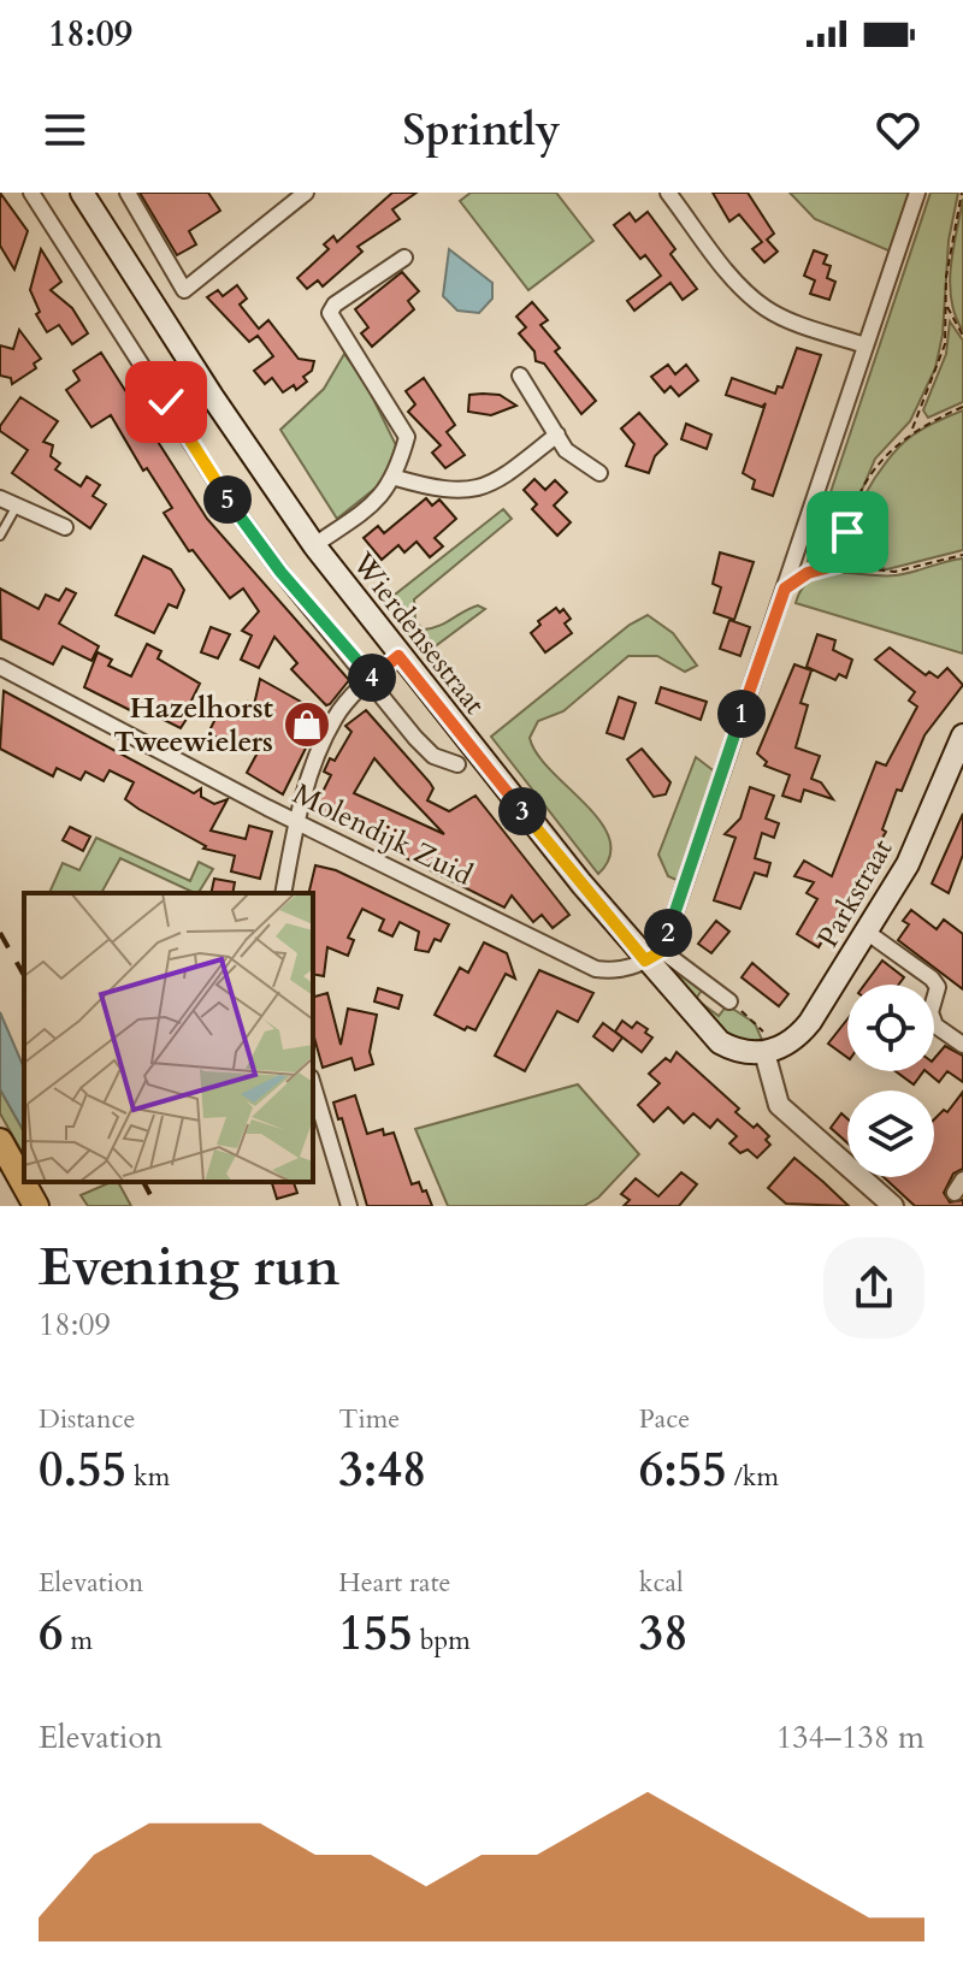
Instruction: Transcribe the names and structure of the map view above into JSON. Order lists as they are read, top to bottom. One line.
{"streets":{"main road":["Wierdensestraat","Parkstraat"],"street":["Molendijk Zuid"]},"crossings":[["Wierdensestraat","Molendijk Zuid"],["Wierdensestraat","Parkstraat"]],"places":{"shop":["Hazelhorst Tweewielers"]},"page":{"status":"18:09","header":"Sprintly","pins":["5","4","1","3","2"],"heading":["Evening run","18:09"],"stats":[["Distance","0.55 km"],["Time","3:48"],["Pace","6:55 /km"],["Elevation","6 m"],["Heart rate","155 bpm"],["kcal","38"]],"chart":["Elevation","134–138 m"]}}
